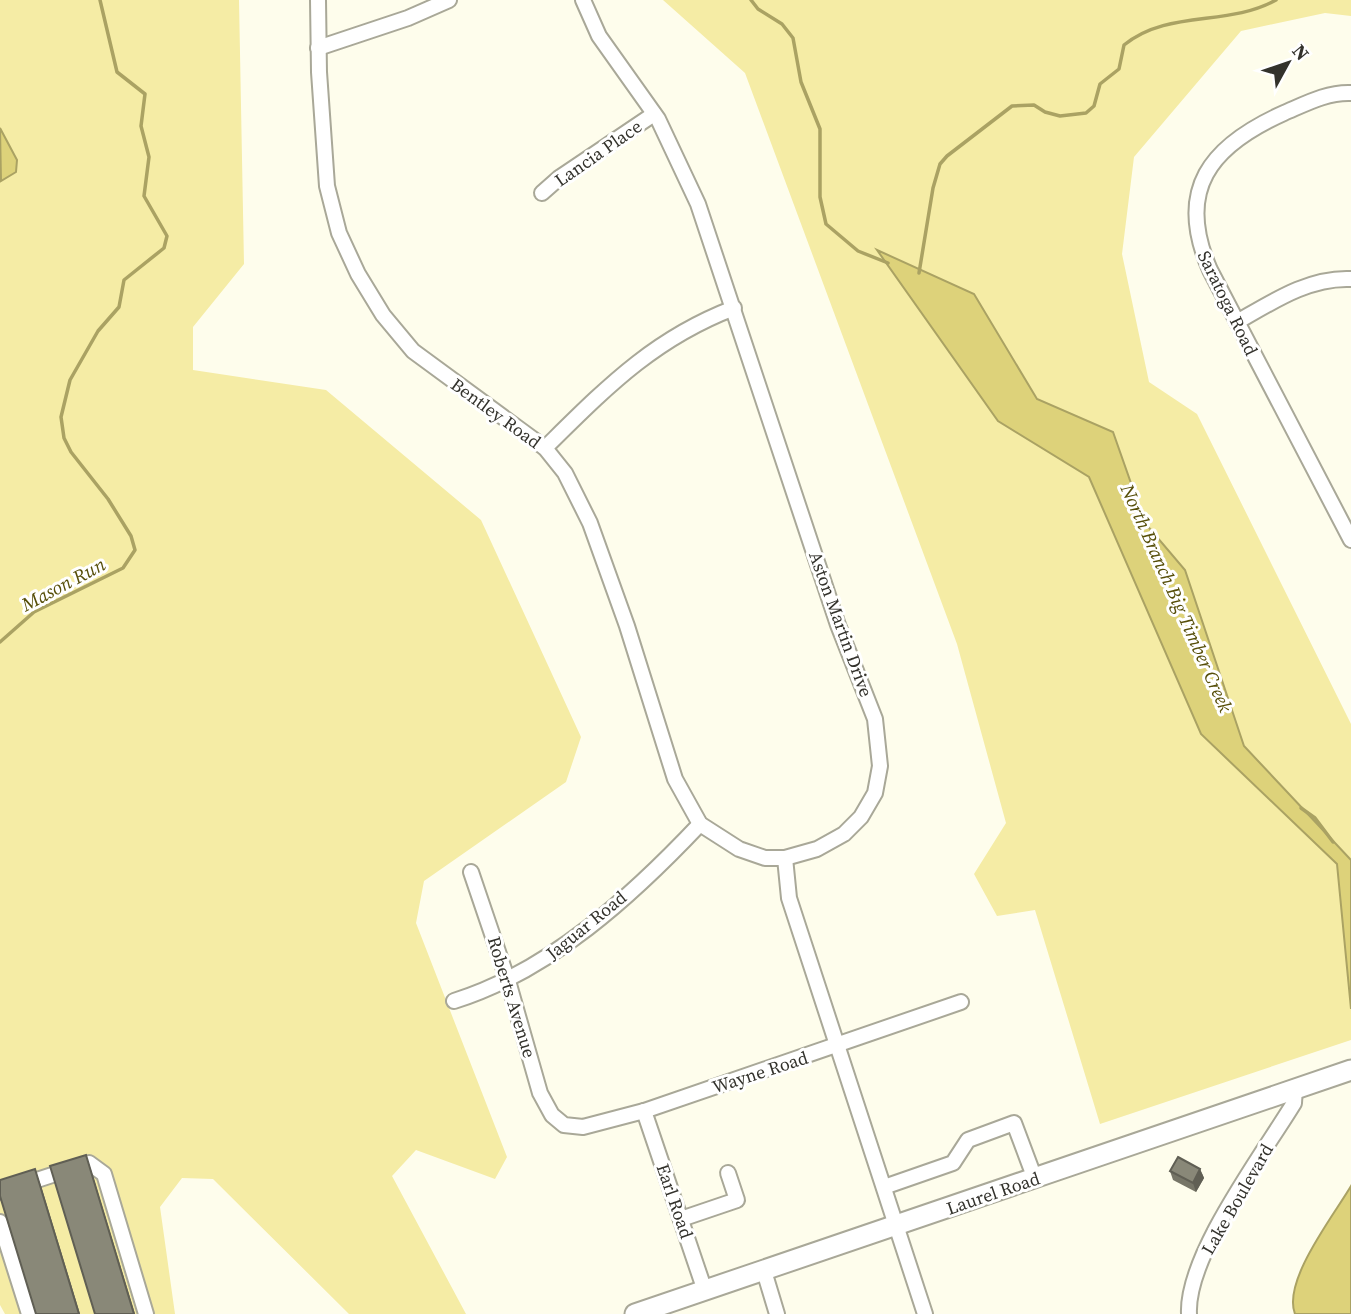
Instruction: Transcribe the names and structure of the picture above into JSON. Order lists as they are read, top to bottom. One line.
{"streets":{"main road":["Laurel Road"],"street":["Lancia Place","Saratoga Road","Bentley Road","Aston Martin Drive","Jaguar Road","Roberts Avenue","Wayne Road","Lake Boulevard","Earl Road"]},"crossings":[["Lancia Place","Aston Martin Drive"],["Bentley Road","Aston Martin Drive"],["Bentley Road","Jaguar Road"],["Jaguar Road","Roberts Avenue"],["Roberts Avenue","Wayne Road"],["Wayne Road","Earl Road"],["Laurel Road","Lake Boulevard"],["Laurel Road","Earl Road"]],"water":["Mason Run","North Branch Big Timber Creek"],"north":"top right"}
